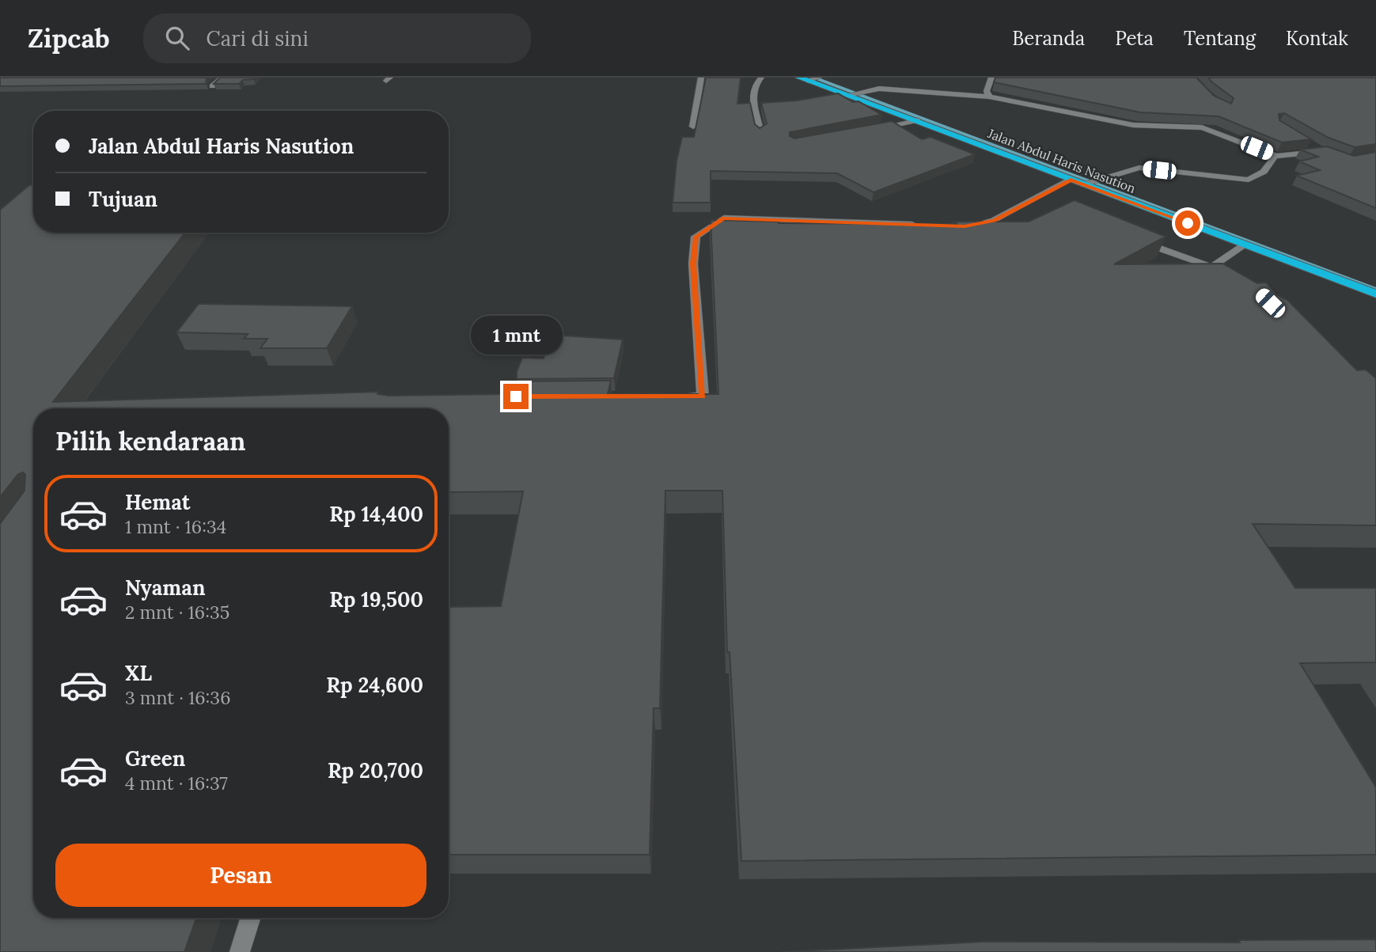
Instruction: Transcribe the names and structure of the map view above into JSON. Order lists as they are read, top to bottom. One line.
{"streets":{"highway":["Jalan Abdul Haris Nasution"]},"page":{"header":"Zipcab","search":"Cari di sini","nav":["Beranda","Peta","Tentang","Kontak"],"banner":["Jalan Abdul Haris Nasution","Tujuan"],"bubble":"1 mnt","heading":"Pilih kendaraan","list":[{"name":"Hemat","note":"1 mnt · 16:34","value":"Rp 14,400"},{"name":"Nyaman","note":"2 mnt · 16:35","value":"Rp 19,500"},{"name":"XL","note":"3 mnt · 16:36","value":"Rp 24,600"},{"name":"Green","note":"4 mnt · 16:37","value":"Rp 20,700"}],"buttons":"Pesan"}}
